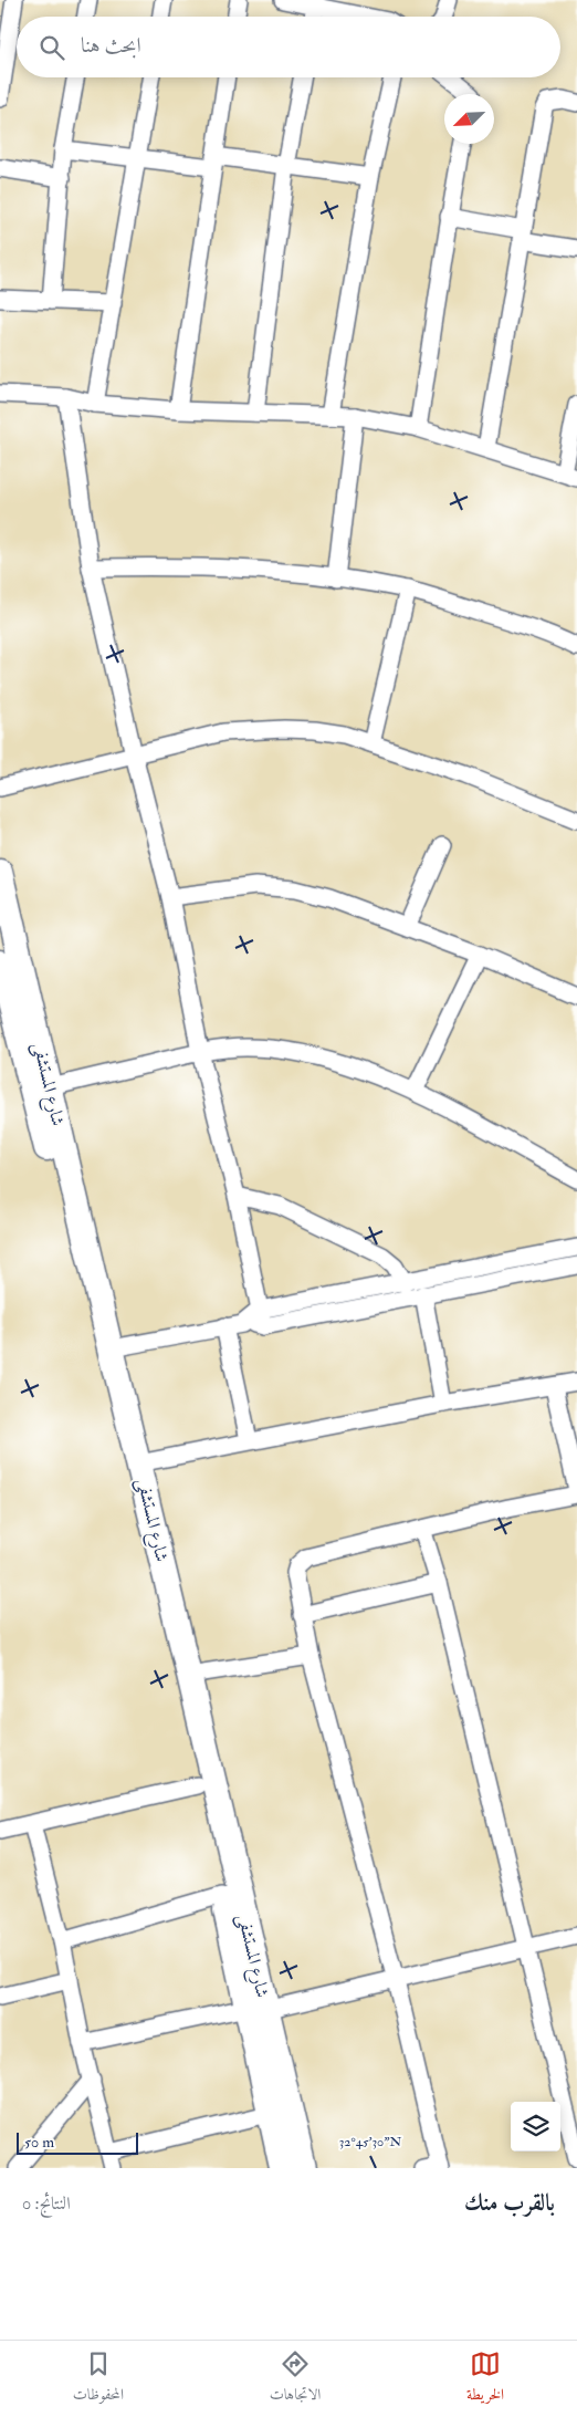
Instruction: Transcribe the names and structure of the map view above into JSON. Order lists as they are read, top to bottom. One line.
{"streets":{"main road":["شارع المستشفى"]},"scale_bar":"50 m","north":"bottom left","page":{"search":"ابحث هنا","scale":"50 m","heading":["بالقرب منك","النتائج: 0"],"nav":["الخريطة","الاتجاهات","المحفوظات"]},"coordinates":["32°45'30\"N"]}
